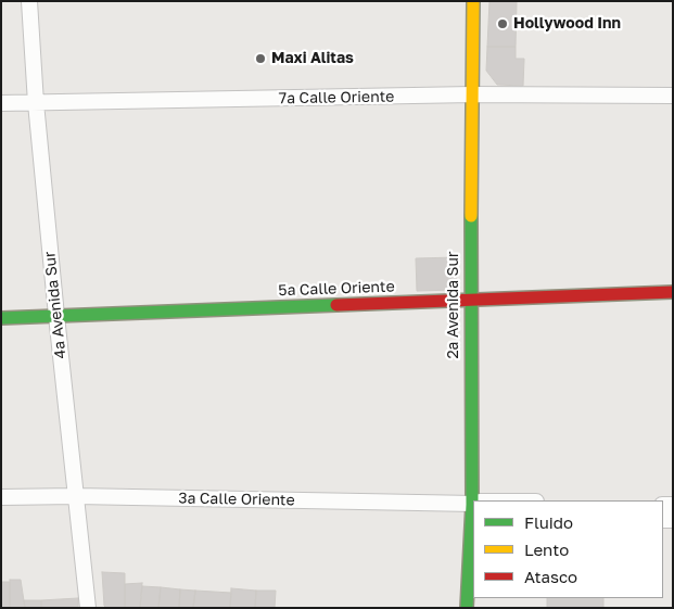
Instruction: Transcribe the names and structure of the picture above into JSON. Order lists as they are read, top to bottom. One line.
{"streets":{"street":["7a Calle Oriente","5a Calle Oriente","4a Avenida Sur","2a Avenida Sur","3a Calle Oriente"]},"crossings":[["7a Calle Oriente","4a Avenida Sur"],["7a Calle Oriente","2a Avenida Sur"],["5a Calle Oriente","4a Avenida Sur"],["5a Calle Oriente","2a Avenida Sur"],["4a Avenida Sur","3a Calle Oriente"]],"places":["Hollywood Inn","Maxi Alitas"],"legend":["Fluido","Lento","Atasco"]}
